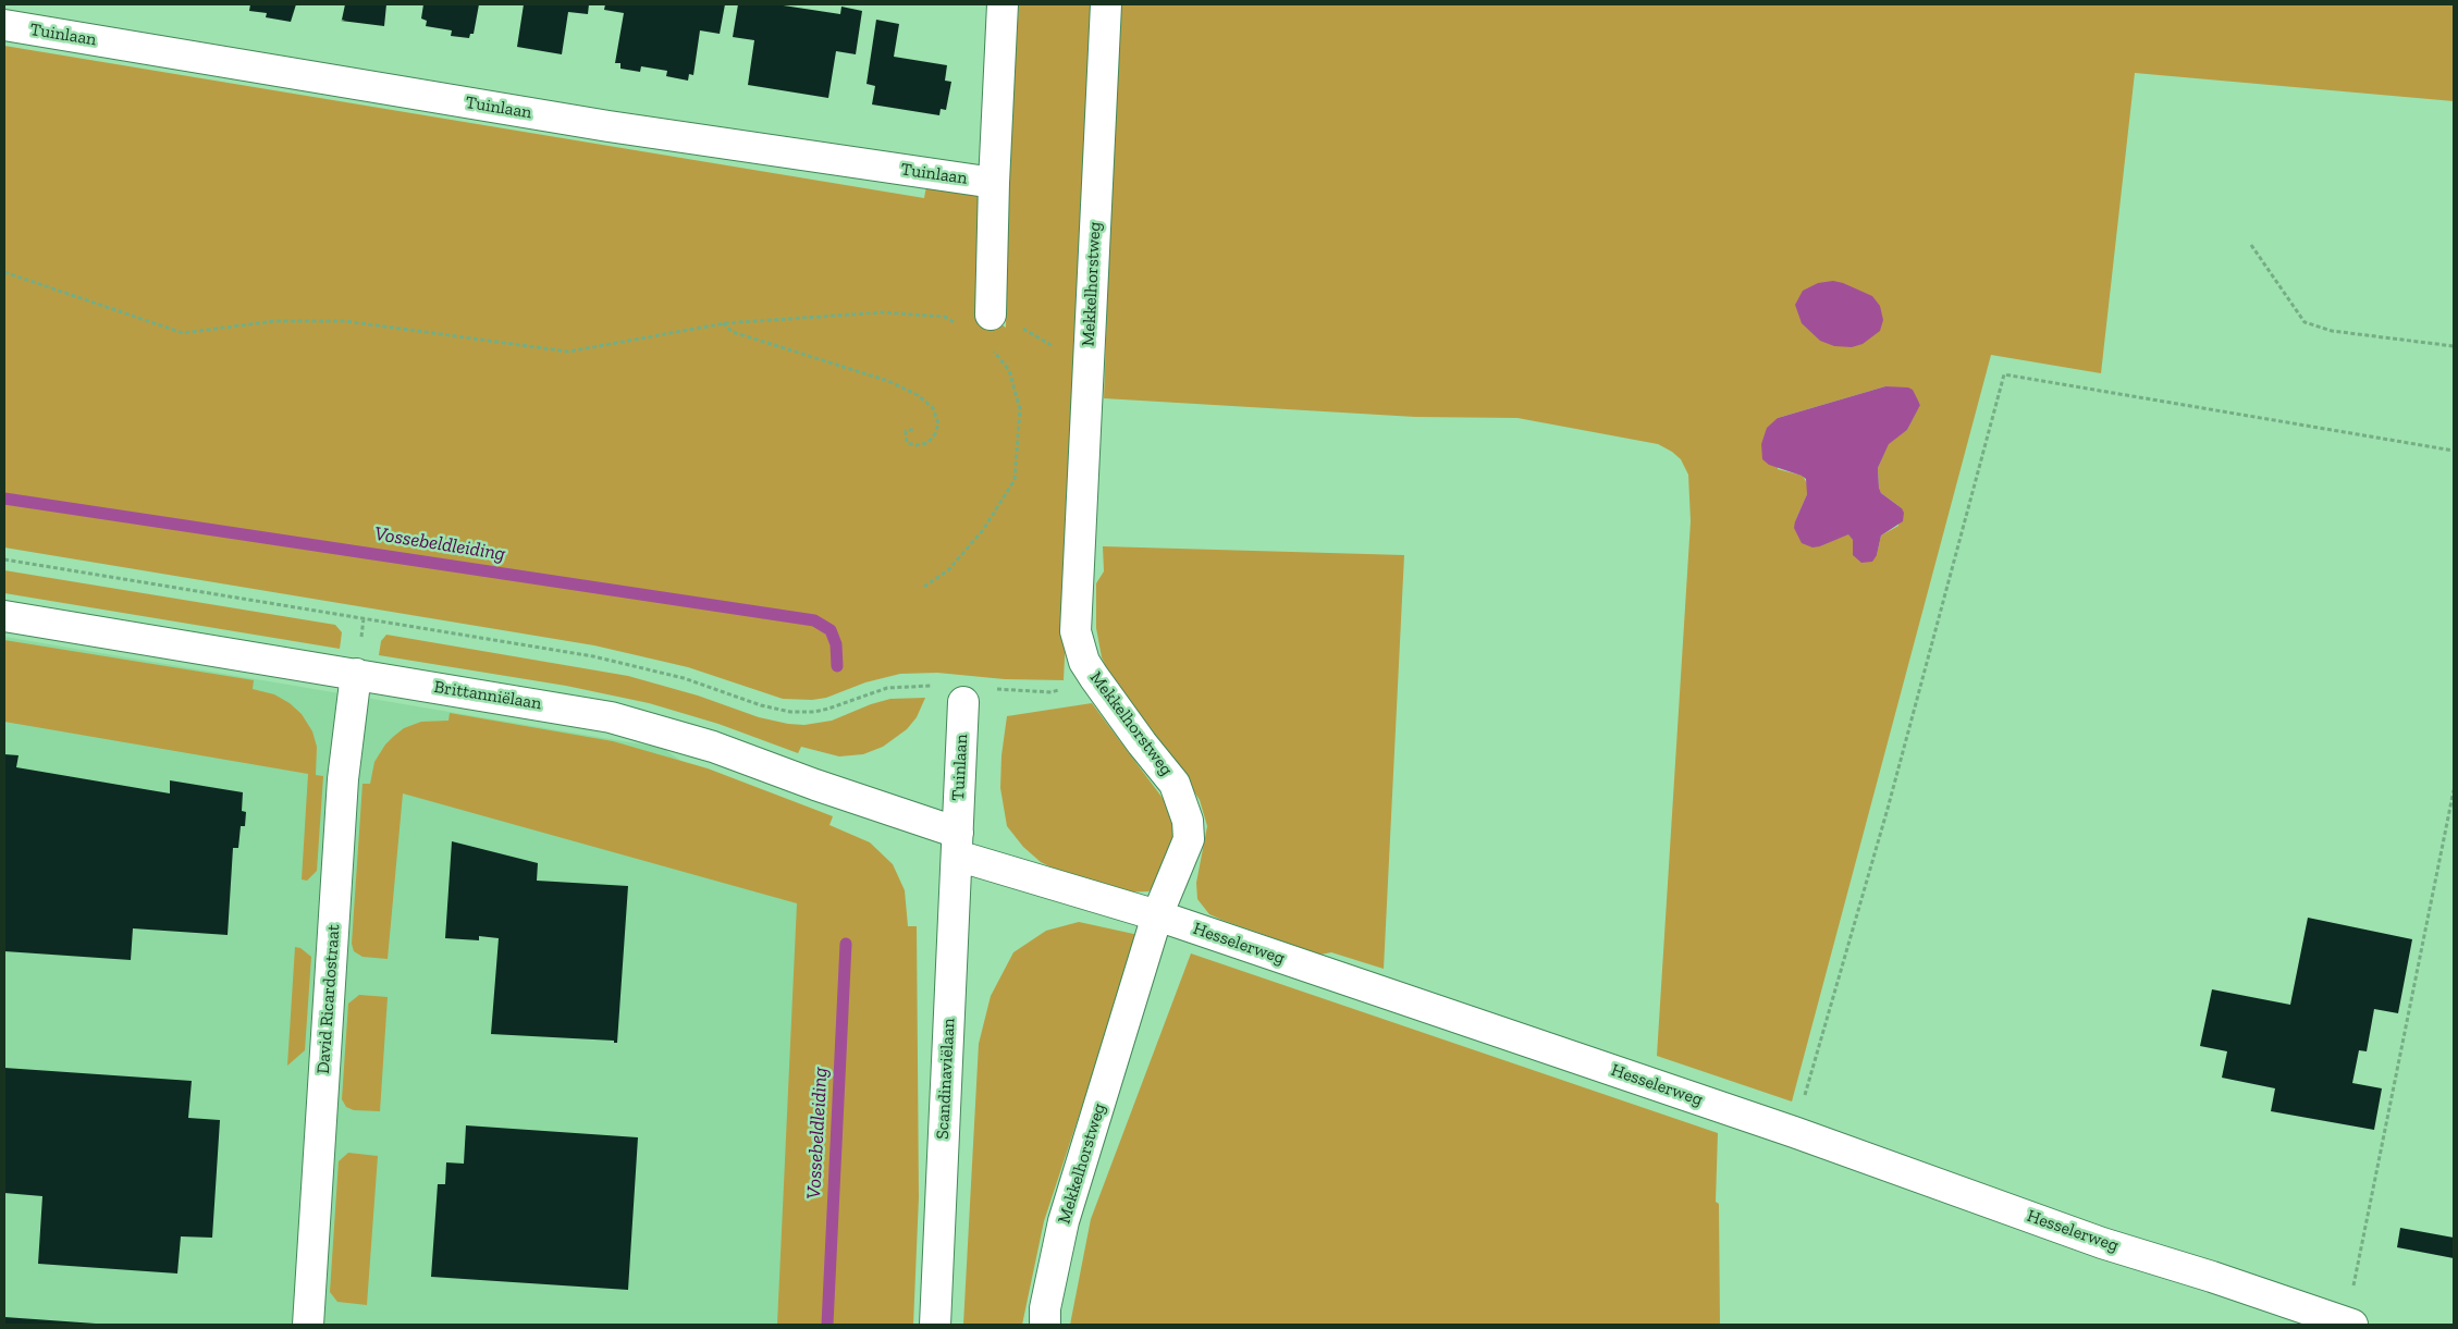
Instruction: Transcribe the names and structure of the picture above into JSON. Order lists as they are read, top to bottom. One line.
{"streets":{"street":["Tuinlaan","Mekkelhorstweg","Brittanniëlaan","Hesselerweg","David Ricardostraat","Scandinaviëlaan"]},"crossings":[["Tuinlaan","Brittanniëlaan"],["Tuinlaan","Hesselerweg"],["Tuinlaan","Scandinaviëlaan"],["Mekkelhorstweg","Hesselerweg"],["Brittanniëlaan","Hesselerweg"],["Brittanniëlaan","David Ricardostraat"],["Brittanniëlaan","Scandinaviëlaan"],["Hesselerweg","Scandinaviëlaan"]],"water":["Vossebeldleiding"]}
